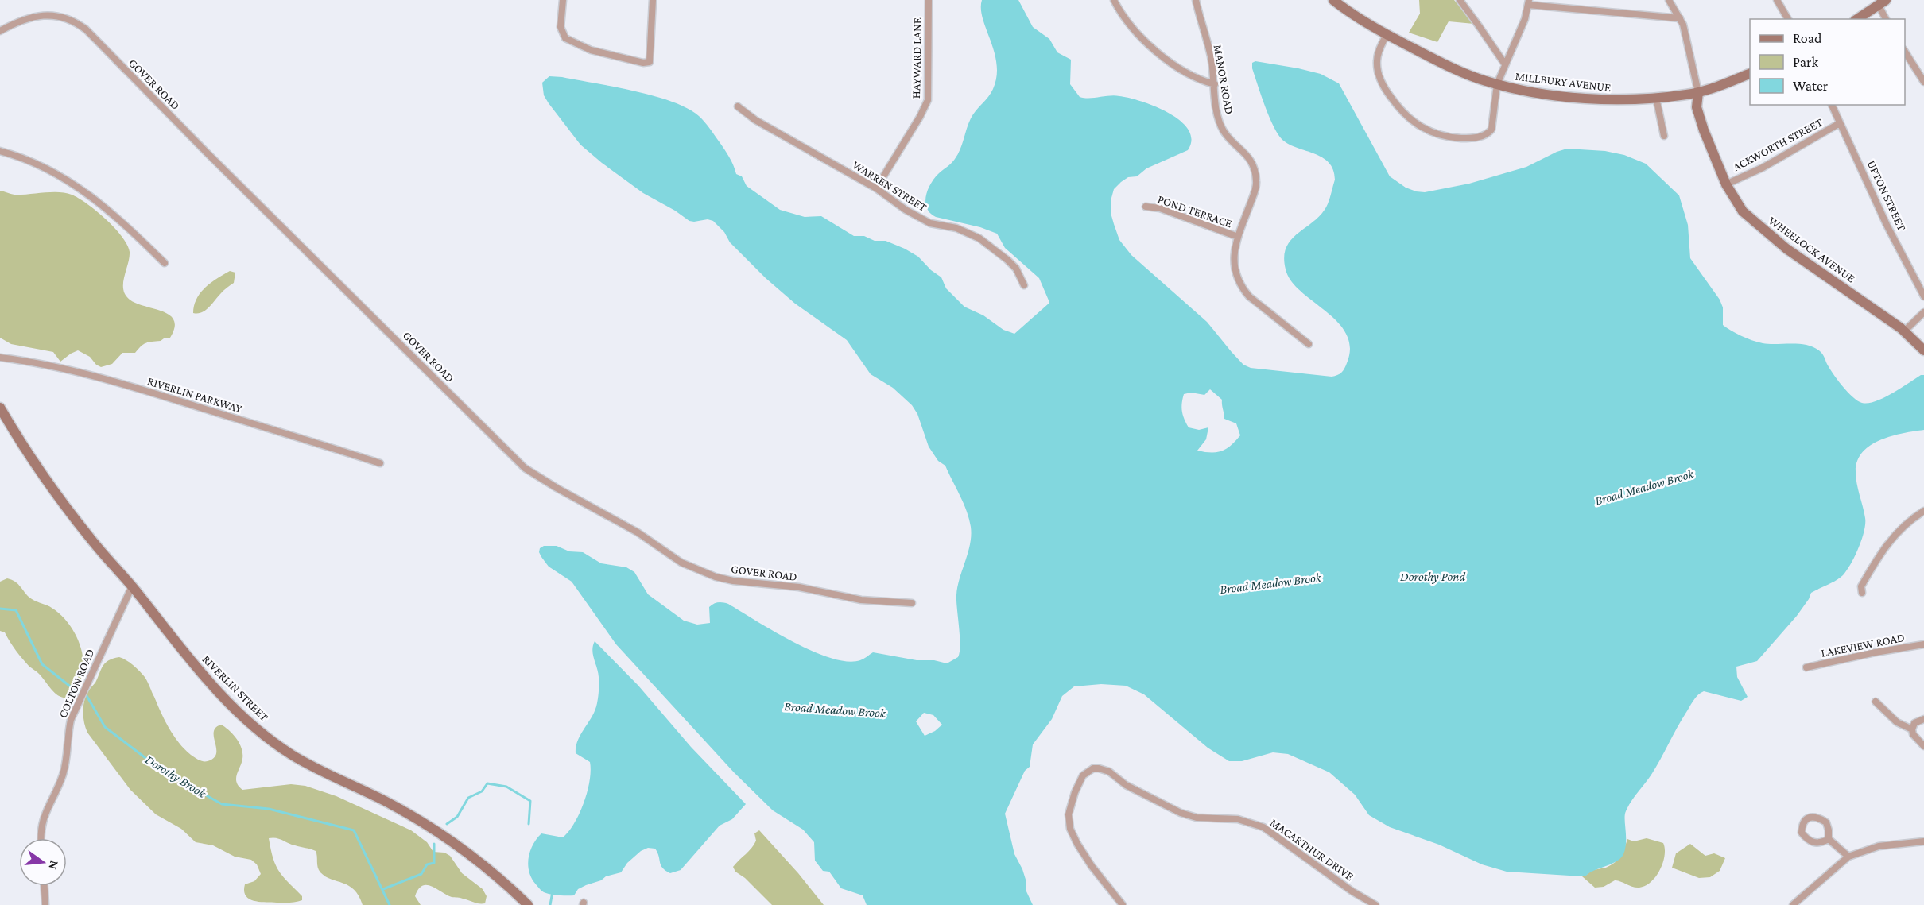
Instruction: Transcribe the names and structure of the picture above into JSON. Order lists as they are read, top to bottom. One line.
{"streets":{"street":["HAYWARD LANE","MANOR ROAD","MILLBURY AVENUE","GOVER ROAD","ACKWORTH STREET","WARREN STREET","UPTON STREET","POND TERRACE","WHEELOCK AVENUE","RIVERLIN PARKWAY","LAKEVIEW ROAD","COLTON ROAD","RIVERLIN STREET","MACARTHUR DRIVE"]},"crossings":[["HAYWARD LANE","WARREN STREET"],["MANOR ROAD","POND TERRACE"],["MILLBURY AVENUE","WHEELOCK AVENUE"],["ACKWORTH STREET","UPTON STREET"],["ACKWORTH STREET","WHEELOCK AVENUE"],["COLTON ROAD","RIVERLIN STREET"]],"water":["Broad Meadow Brook","Dorothy Pond","Dorothy Brook"],"legend":["Road","Park","Water"],"north":"right"}
